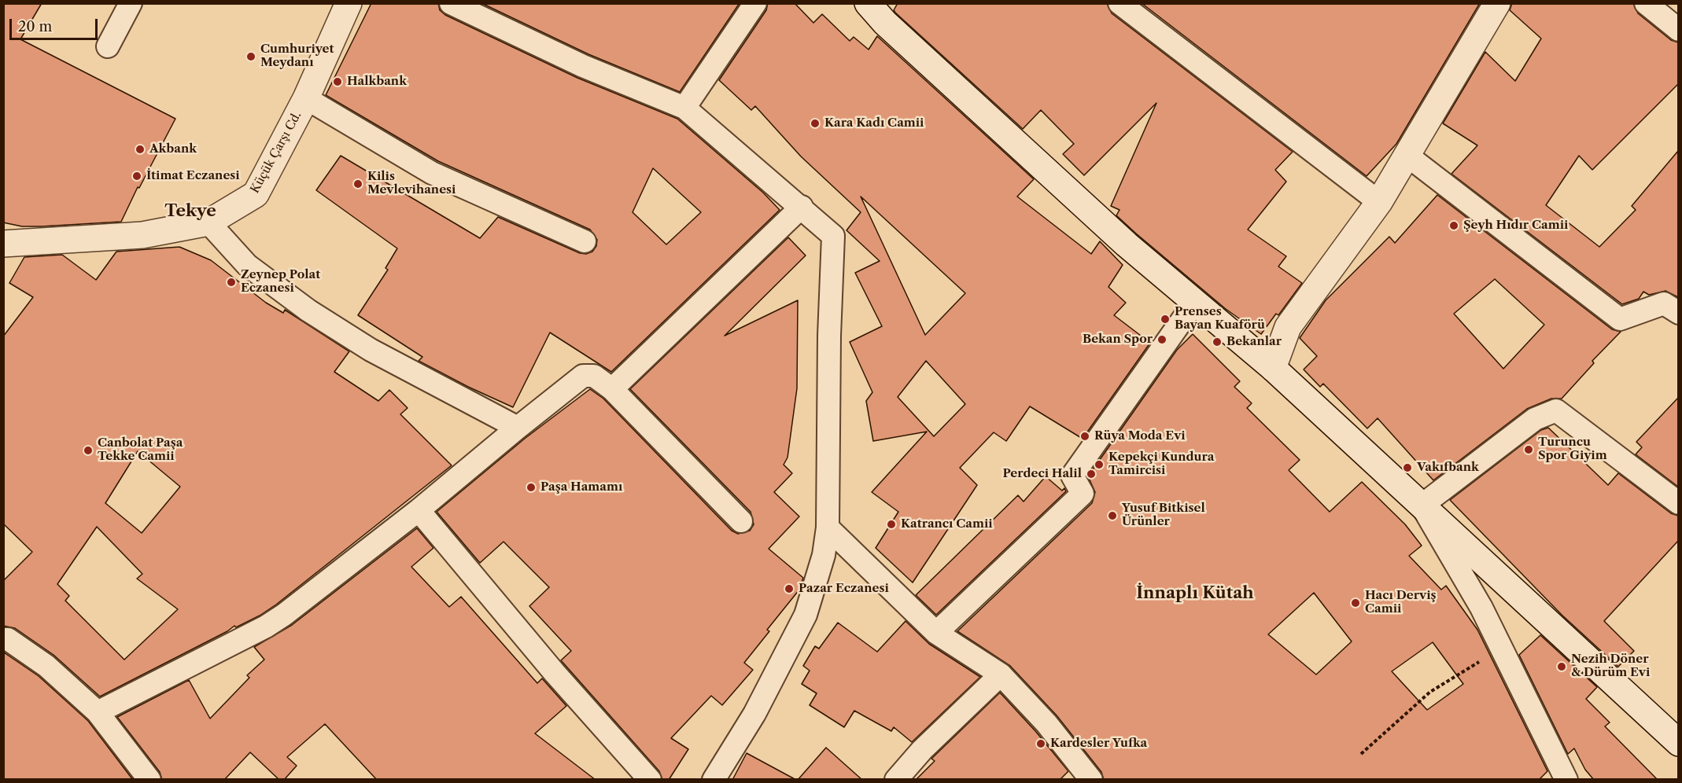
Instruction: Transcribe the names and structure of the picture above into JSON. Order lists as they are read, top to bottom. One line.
{"streets":{"main road":["Küçük Çarşı Cd."]},"districts":["Tekye","İnnaplı Kütah"],"places":["Cumhuriyet Meydanı","Halkbank","Kara Kadı Camii","Akbank","İtimat Eczanesi","Kilis Mevlevihanesi","Şeyh Hıdır Camii","Zeynep Polat Eczanesi","Prenses Bayan Kuaförü","Bekan Spor","Bekanlar","Rüya Moda Evi","Turuncu Spor Giyim","Canbolat Paşa Tekke Camii","Kepekçi Kundura Tamircisi","Vakıfbank","Perdeci Halil","Paşa Hamamı","Yusuf Bitkisel Ürünler","Katrancı Camii","Pazar Eczanesi","Hacı Derviş Camii","Nezih Döner & Dürüm Evi","Kardesler Yufka"],"scale_bar":"20 m"}
